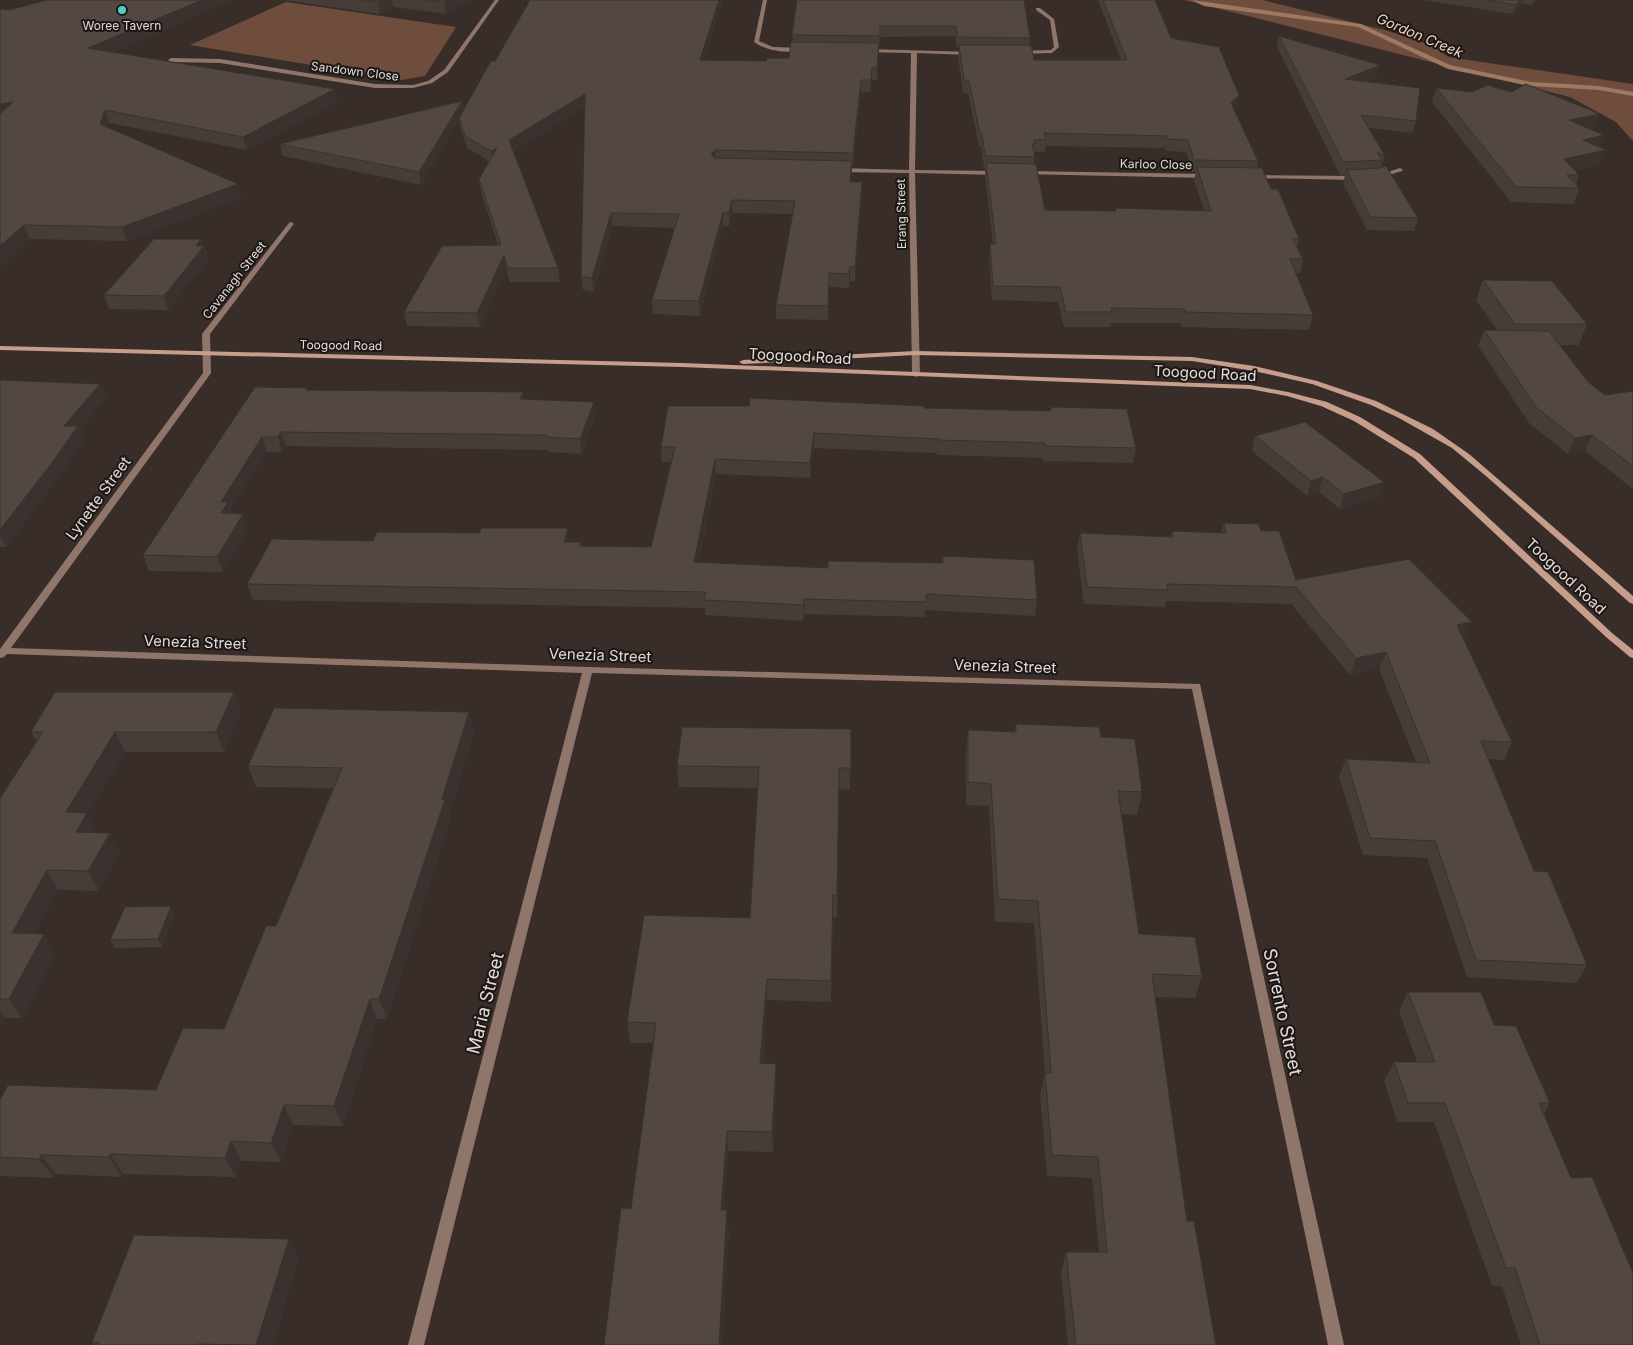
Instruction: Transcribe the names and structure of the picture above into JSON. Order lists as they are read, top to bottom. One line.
{"streets":{"street":["Sandown Close","Karloo Close","Erang Street","Cavanagh Street","Toogood Road","Lynette Street","Venezia Street","Maria Street","Sorrento Street"]},"crossings":[["Erang Street","Toogood Road"],["Cavanagh Street","Toogood Road"],["Cavanagh Street","Lynette Street"],["Toogood Road","Lynette Street"],["Lynette Street","Venezia Street"],["Venezia Street","Maria Street"],["Venezia Street","Sorrento Street"]],"water":["Gordon Creek"],"places":["Woree Tavern"]}
